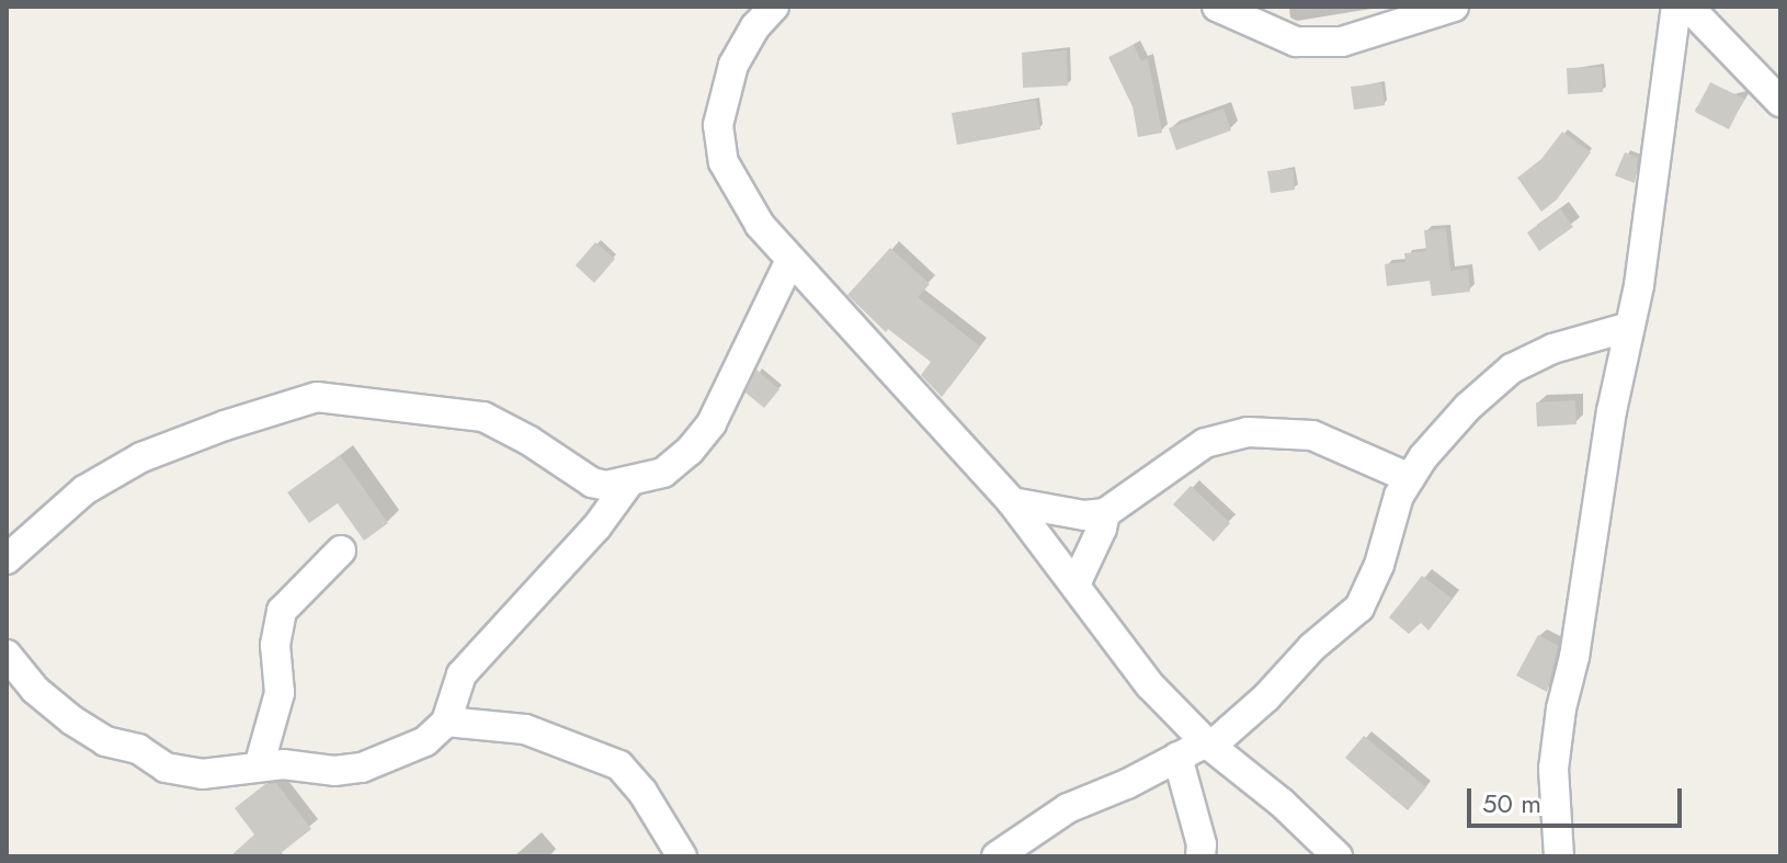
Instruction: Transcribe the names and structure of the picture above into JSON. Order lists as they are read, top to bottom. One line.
{"scale_bar":"50 m"}
